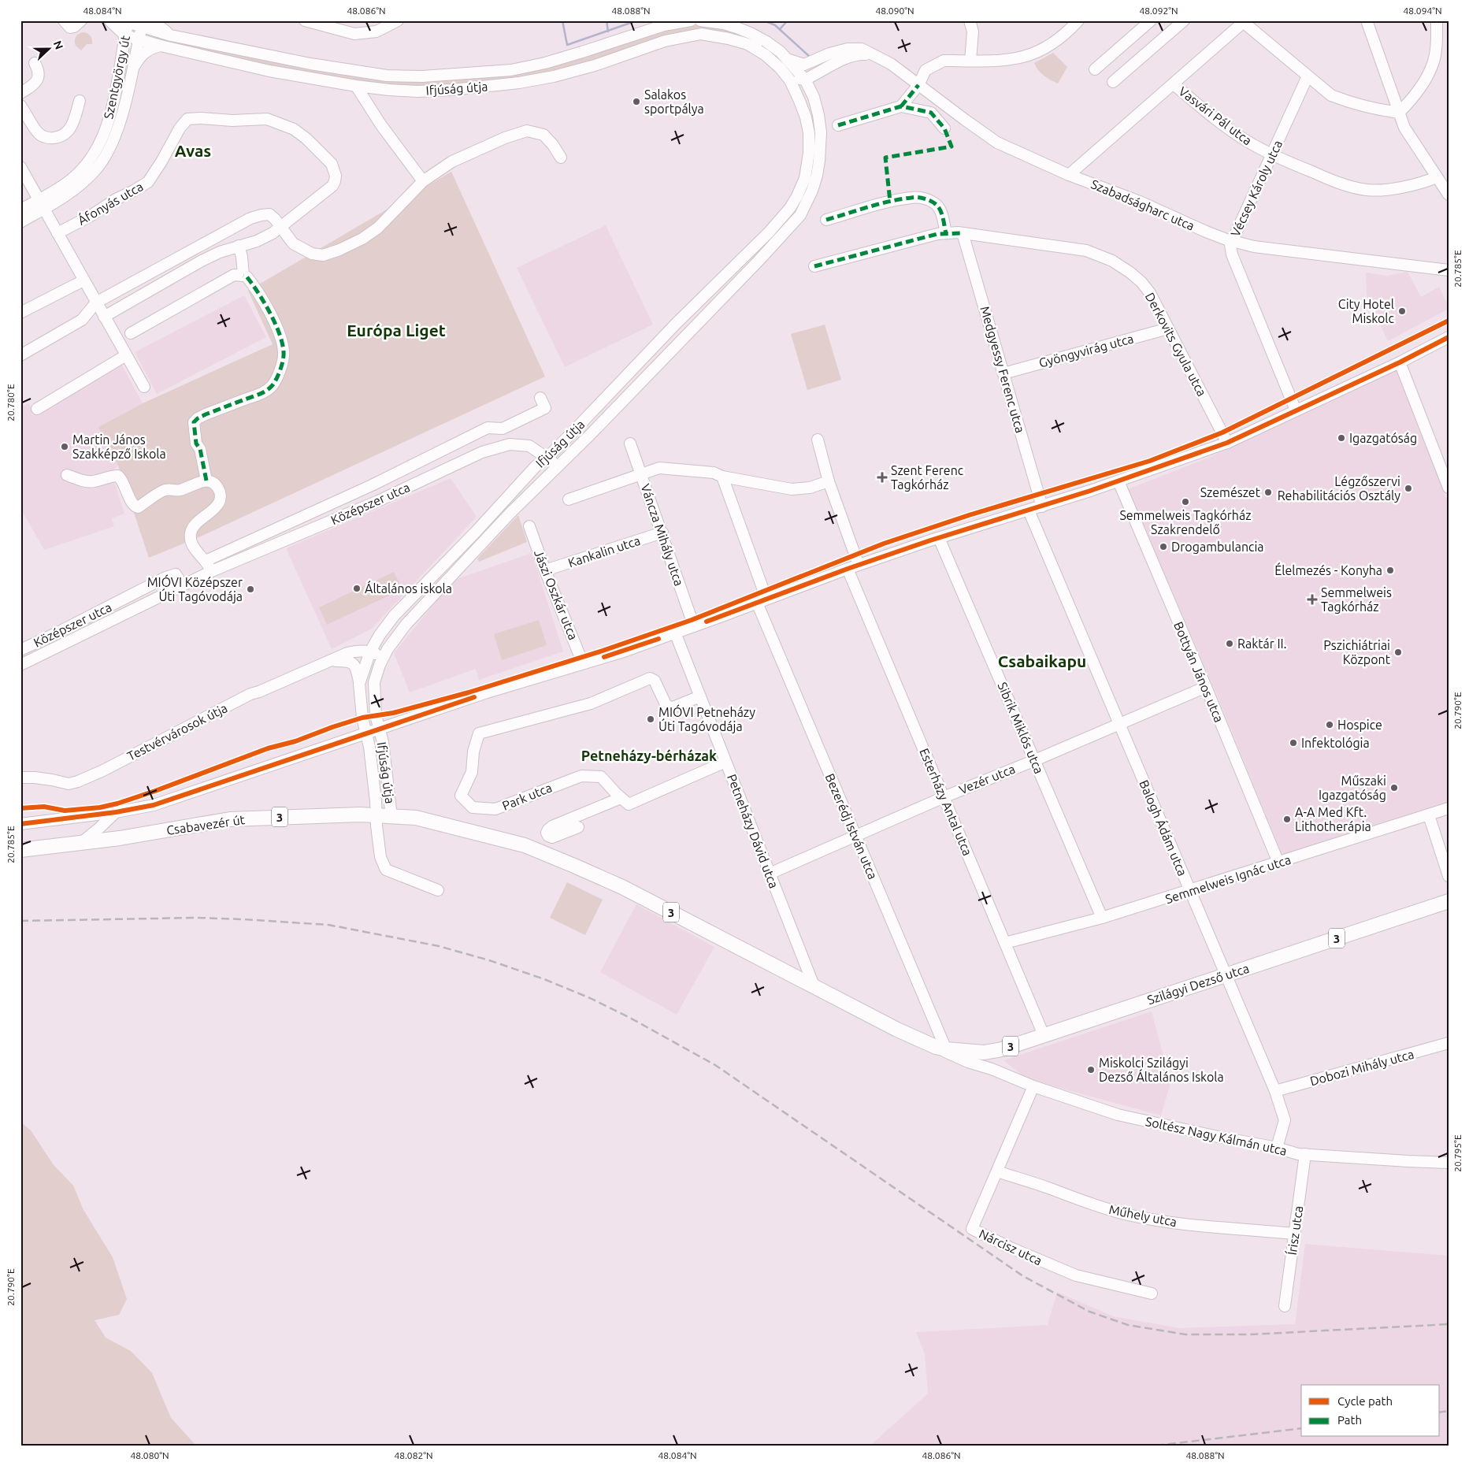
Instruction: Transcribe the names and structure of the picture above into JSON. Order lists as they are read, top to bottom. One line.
{"streets":{"main road":["3","Csabavezér út","Szilágyi Dezső utca"],"street":["Szentgyörgy út","Ifjúság útja","Vasvári Pál utca","Vécsey Károly utca","Áfonyás utca","Szabadságharc utca","Derkovits Gyula utca","Gyöngyvirág utca","Medgyessy Ferenc utca","Középszer utca","Váncza Mihály utca","Kankalin utca","Jászi Oszkár utca","Bottyán János utca","Sibrik Miklós utca","Testvérvárosok útja","Vezér utca","Park utca","Esterházy Antal utca","Bezerédj István utca","Balogh Ádám utca","Petneházy Dávid utca","Semmelweis Ignác utca","Dobozi Mihály utca","Soltész Nagy Kálmán utca","Műhely utca","Írisz utca","Nárcisz utca"]},"crossings":[["Szentgyörgy út","Ifjúság útja"],["Ifjúság útja","Szabadságharc utca"],["Ifjúság útja","Középszer utca"],["Ifjúság útja","Testvérvárosok útja"],["Ifjúság útja","3"],["Ifjúság útja","Csabavezér út"],["Vasvári Pál utca","Vécsey Károly utca"],["Vécsey Károly utca","Szabadságharc utca"],["Derkovits Gyula utca","Gyöngyvirág utca"],["Derkovits Gyula utca","Medgyessy Ferenc utca"],["Gyöngyvirág utca","Medgyessy Ferenc utca"],["Váncza Mihály utca","Kankalin utca"],["Kankalin utca","Jászi Oszkár utca"],["Bottyán János utca","Vezér utca"],["Bottyán János utca","Semmelweis Ignác utca"],["Sibrik Miklós utca","Vezér utca"],["Sibrik Miklós utca","Semmelweis Ignác utca"],["Vezér utca","Esterházy Antal utca"],["Vezér utca","Bezerédj István utca"],["Vezér utca","Balogh Ádám utca"],["Vezér utca","Petneházy Dávid utca"],["Park utca","Petneházy Dávid utca"],["Esterházy Antal utca","Semmelweis Ignác utca"],["Esterházy Antal utca","Szilágyi Dezső utca"],["3","Csabavezér út"],["3","Bezerédj István utca"],["3","Petneházy Dávid utca"],["3","Szilágyi Dezső utca"],["3","Soltész Nagy Kálmán utca"],["Bezerédj István utca","Szilágyi Dezső utca"],["Bezerédj István utca","Soltész Nagy Kálmán utca"],["Balogh Ádám utca","Semmelweis Ignác utca"],["Balogh Ádám utca","Szilágyi Dezső utca"],["Balogh Ádám utca","Dobozi Mihály utca"],["Balogh Ádám utca","Soltész Nagy Kálmán utca"],["Szilágyi Dezső utca","Soltész Nagy Kálmán utca"],["Soltész Nagy Kálmán utca","Írisz utca"],["Soltész Nagy Kálmán utca","Nárcisz utca"],["Műhely utca","Írisz utca"],["Műhely utca","Nárcisz utca"]],"districts":["Avas","Európa Liget","Csabaikapu","Petneházy-bérházak"],"places":{"other":["Salakos sportpálya","City Hotel Miskolc","Igazgatóság","Martin János Szakképző Iskola","Légzőszervi Rehabilitációs Osztály","Szemészet","Semmelweis Tagkórház Szakrendelő","Drogambulancia","Élelmezés - Konyha","Általános iskola","MIÓVI Középszer Úti Tagóvodája","Raktár II.","Pszichiátriai Központ","MIÓVI Petneházy Úti Tagóvodája","Hospice","Infektológia","Műszaki Igazgatóság","A-A Med Kft. Lithotherápia","Miskolci Szilágyi Dezső Általános Iskola"],"health":["Szent Ferenc Tagkórház","Semmelweis Tagkórház"]},"legend":["Cycle path","Path"],"north":"right","coordinates":["48.084°N","48.086°N","48.088°N","48.090°N","48.092°N","48.094°N","20.785°E","20.780°E","20.790°E","20.795°E","48.080°N","48.082°N"]}
